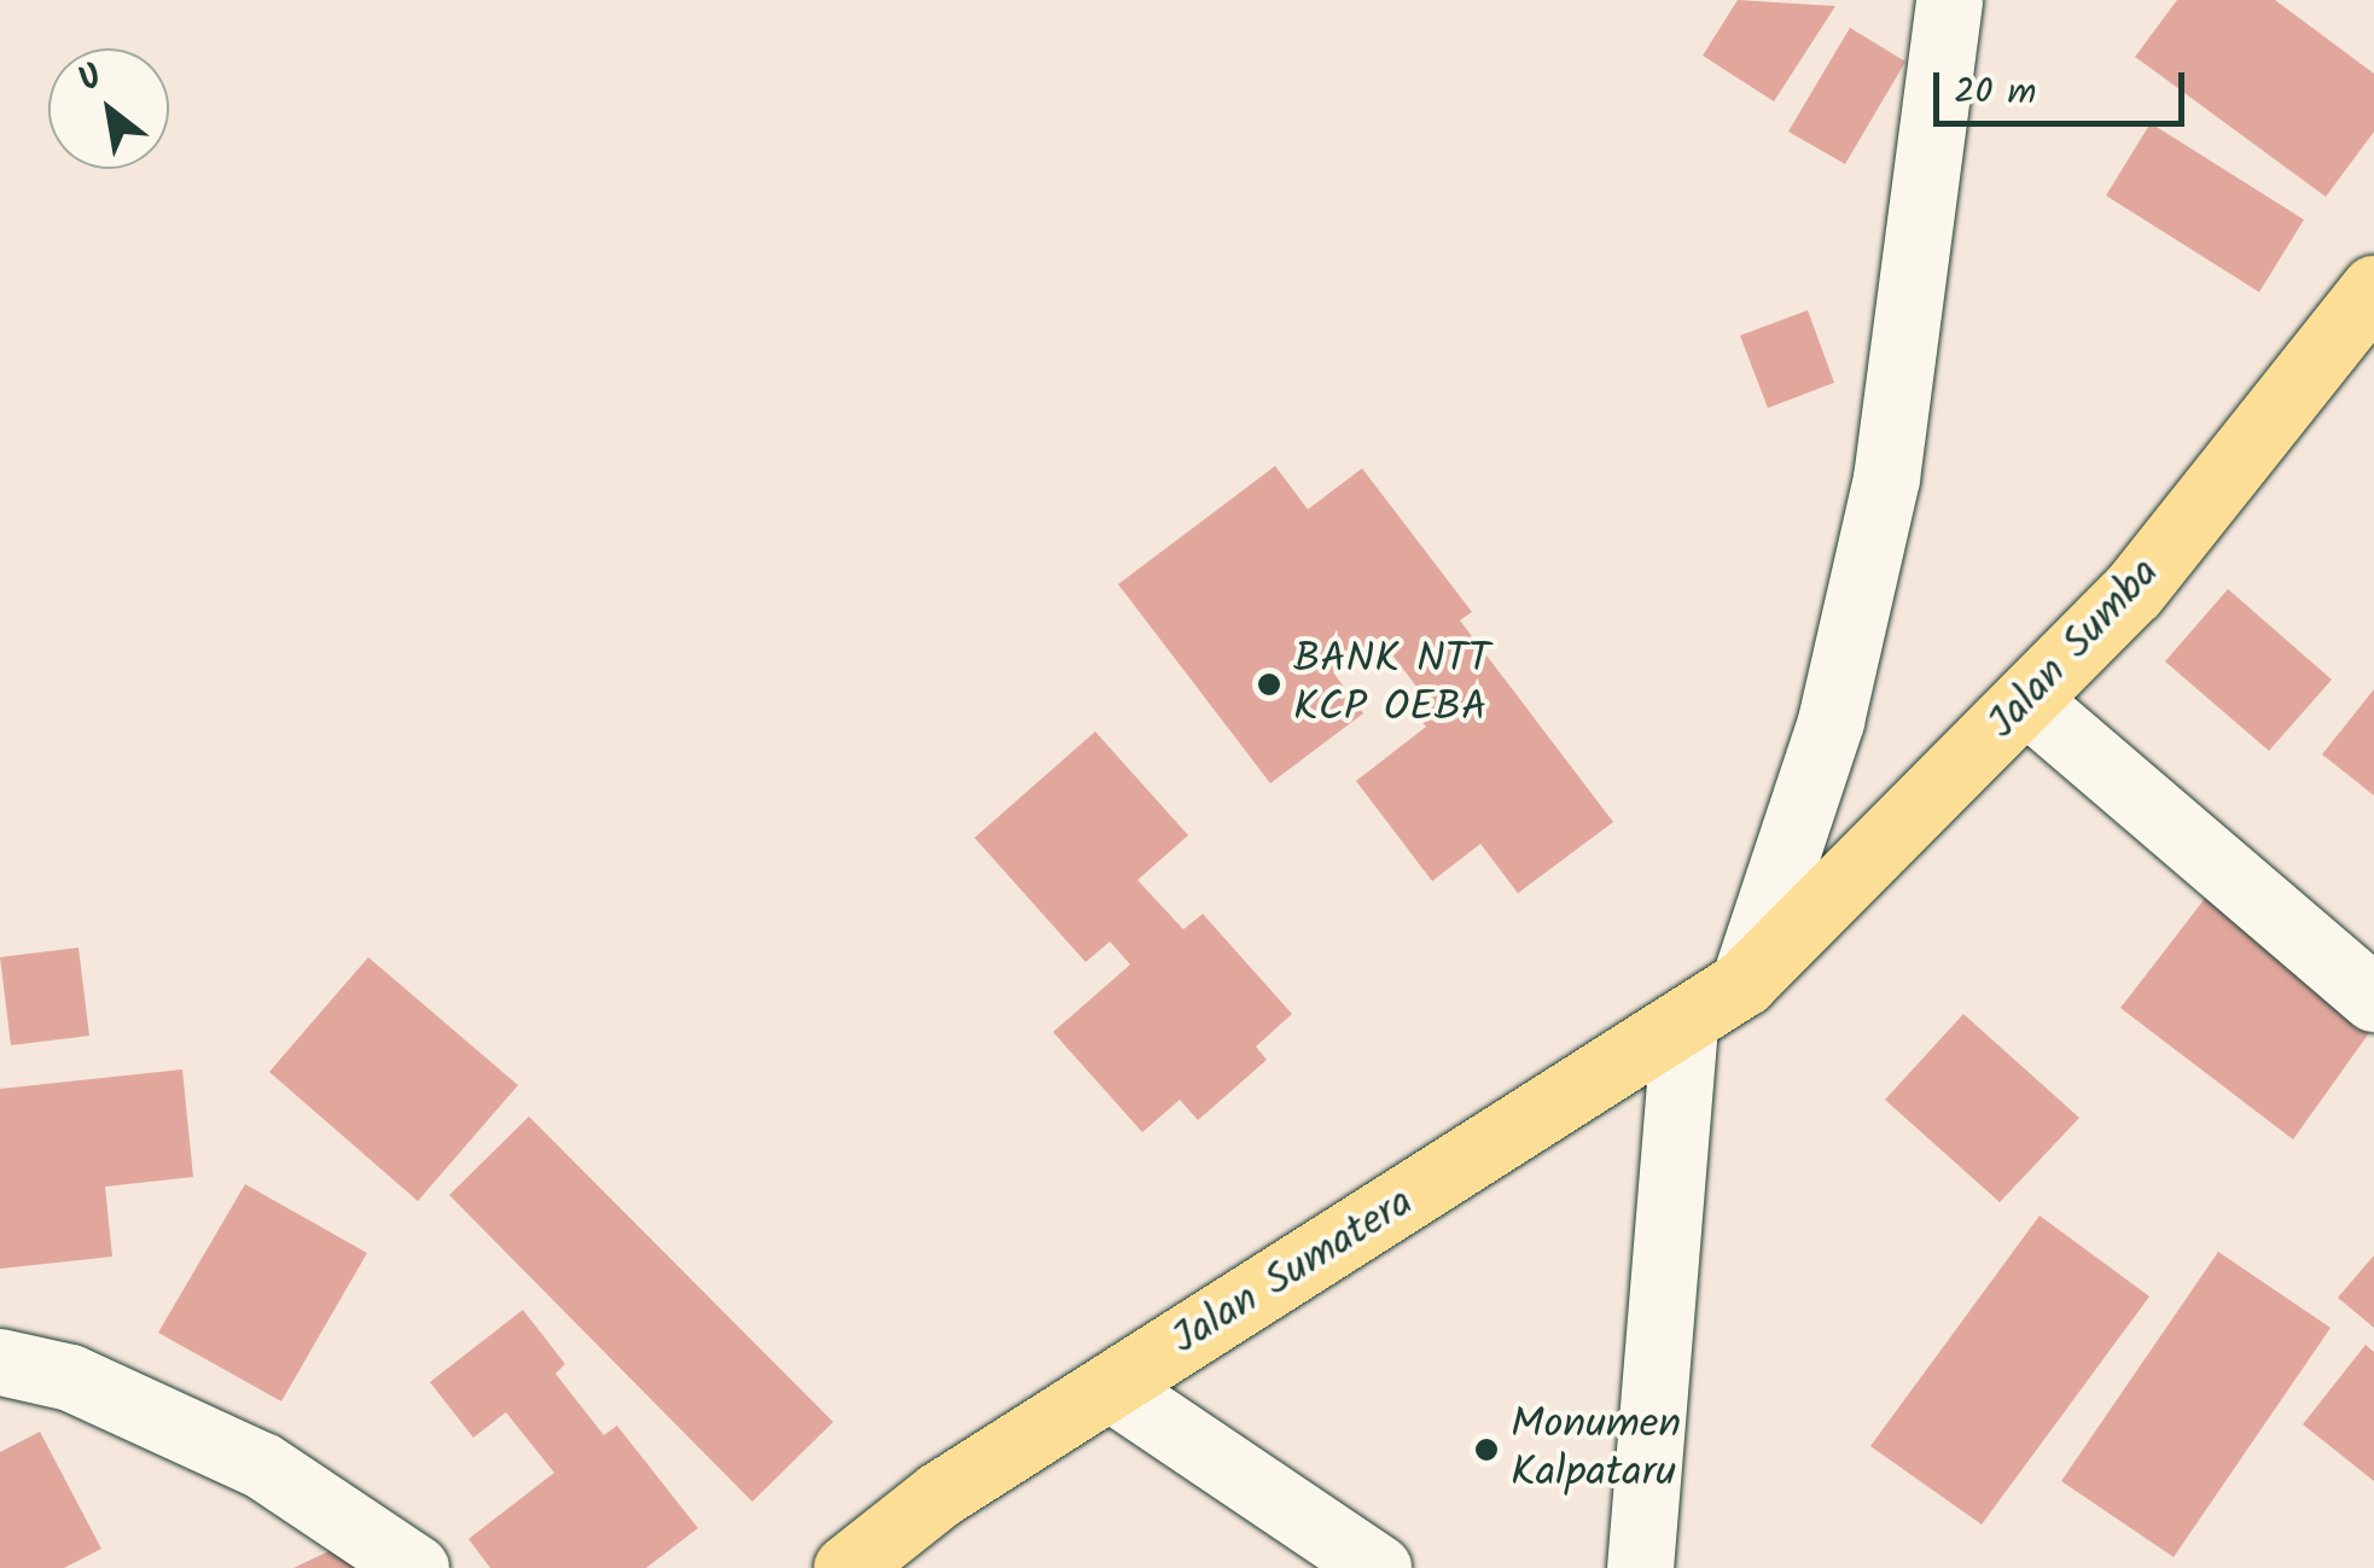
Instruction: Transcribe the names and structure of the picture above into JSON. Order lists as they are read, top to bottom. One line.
{"streets":{"main road":["Jalan Sumba","Jalan Sumatera"]},"crossings":[["Jalan Sumba","Jalan Sumatera"]],"places":["BANK NTT KCP OEBA","Monumen Kalpataru"],"scale_bar":"20 m","north":"top left"}
